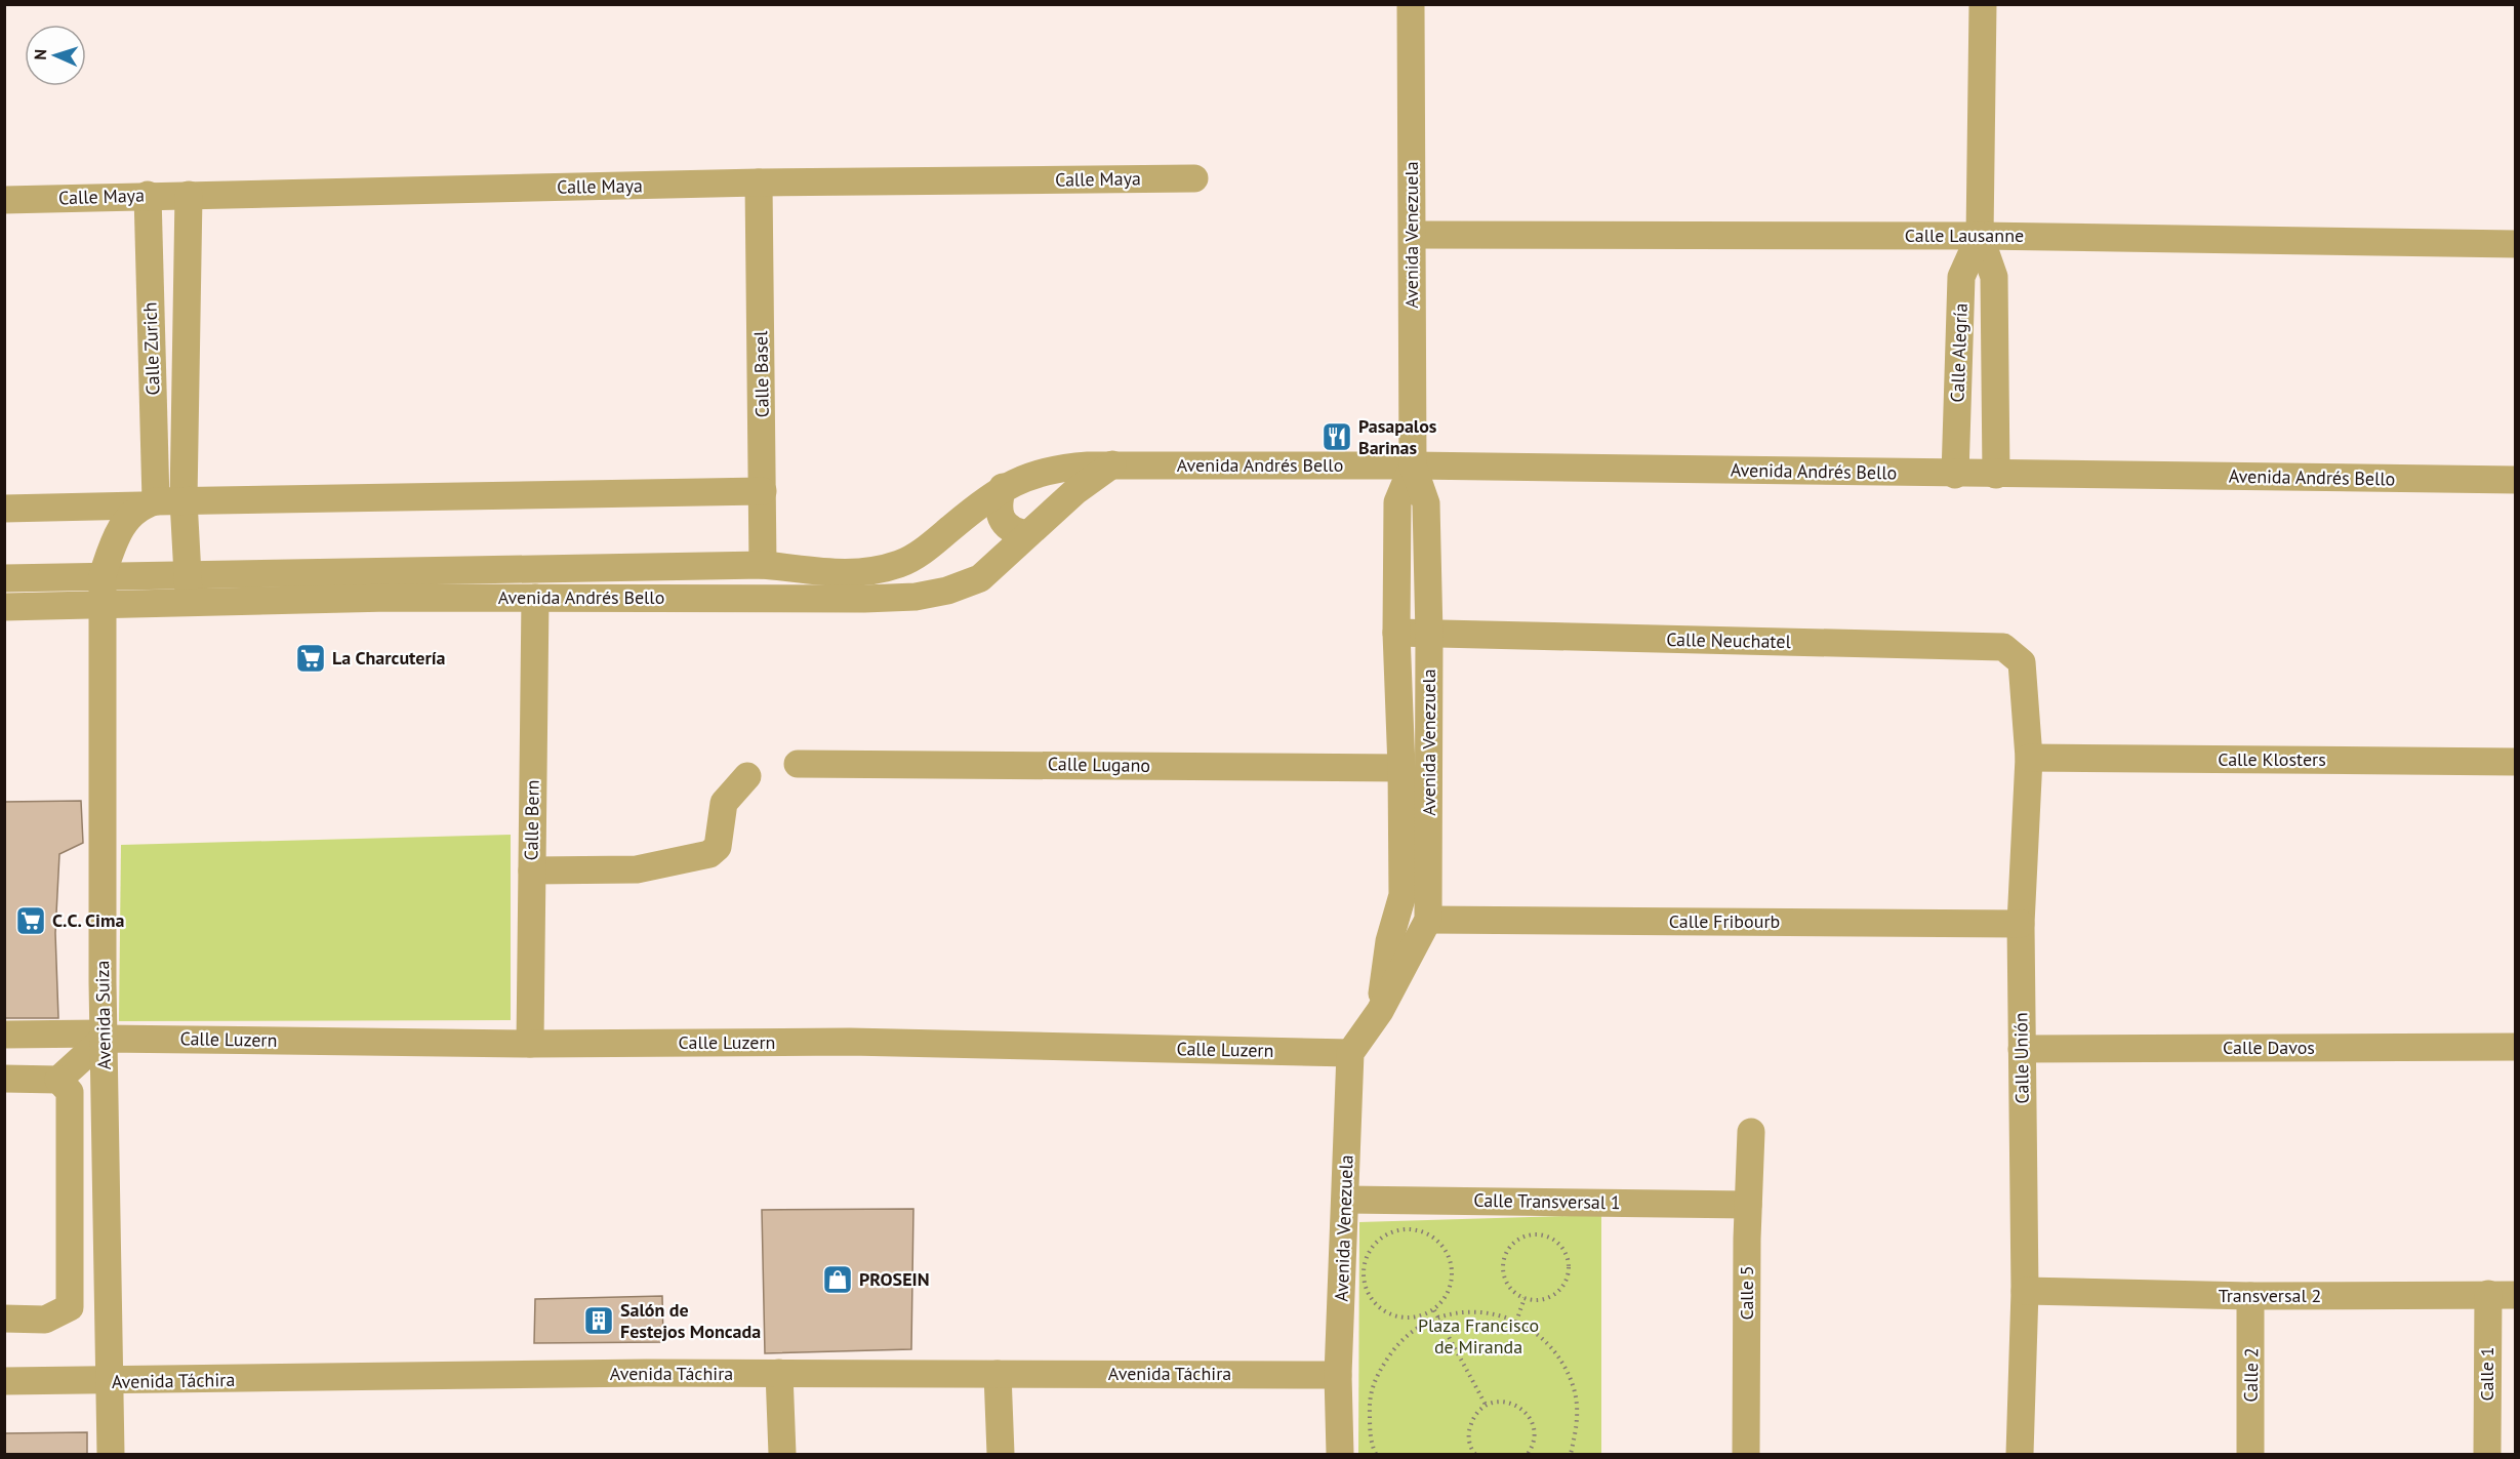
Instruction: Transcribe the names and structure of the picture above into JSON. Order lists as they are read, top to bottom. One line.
{"streets":{"street":["Calle Maya","Avenida Venezuela","Calle Lausanne","Calle Zurich","Calle Alegría","Calle Basel","Avenida Andrés Bello","Calle Neuchatel","Calle Klosters","Calle Lugano","Calle Bern","Calle Fribourb","Avenida Suiza","Calle Luzern","Calle Davos","Calle Unión","Calle Transversal 1","Calle 5","Transversal 2","Avenida Táchira","Calle 1","Calle 2"]},"crossings":[["Calle Maya","Calle Zurich"],["Calle Maya","Calle Basel"],["Avenida Venezuela","Calle Lausanne"],["Avenida Venezuela","Avenida Andrés Bello"],["Avenida Venezuela","Calle Neuchatel"],["Avenida Venezuela","Calle Lugano"],["Avenida Venezuela","Calle Fribourb"],["Avenida Venezuela","Calle Luzern"],["Avenida Venezuela","Calle Transversal 1"],["Avenida Venezuela","Avenida Táchira"],["Calle Lausanne","Calle Alegría"],["Calle Zurich","Avenida Andrés Bello"],["Calle Zurich","Avenida Suiza"],["Calle Alegría","Avenida Andrés Bello"],["Calle Basel","Avenida Andrés Bello"],["Avenida Andrés Bello","Calle Bern"],["Avenida Andrés Bello","Avenida Suiza"],["Calle Neuchatel","Calle Unión"],["Calle Klosters","Calle Unión"],["Calle Bern","Calle Luzern"],["Calle Fribourb","Calle Unión"],["Avenida Suiza","Calle Luzern"],["Avenida Suiza","Avenida Táchira"],["Calle Davos","Calle Unión"],["Calle Unión","Transversal 2"],["Calle Transversal 1","Calle 5"],["Transversal 2","Calle 1"],["Transversal 2","Calle 2"]],"parks":["Plaza Francisco de Miranda"],"places":{"restaurant":["Pasapalos Barinas"],"supermarket":["La Charcutería","C.C. Cima"],"shop":["PROSEIN"],"building":["Salón de Festejos Moncada"]},"north":"left"}
